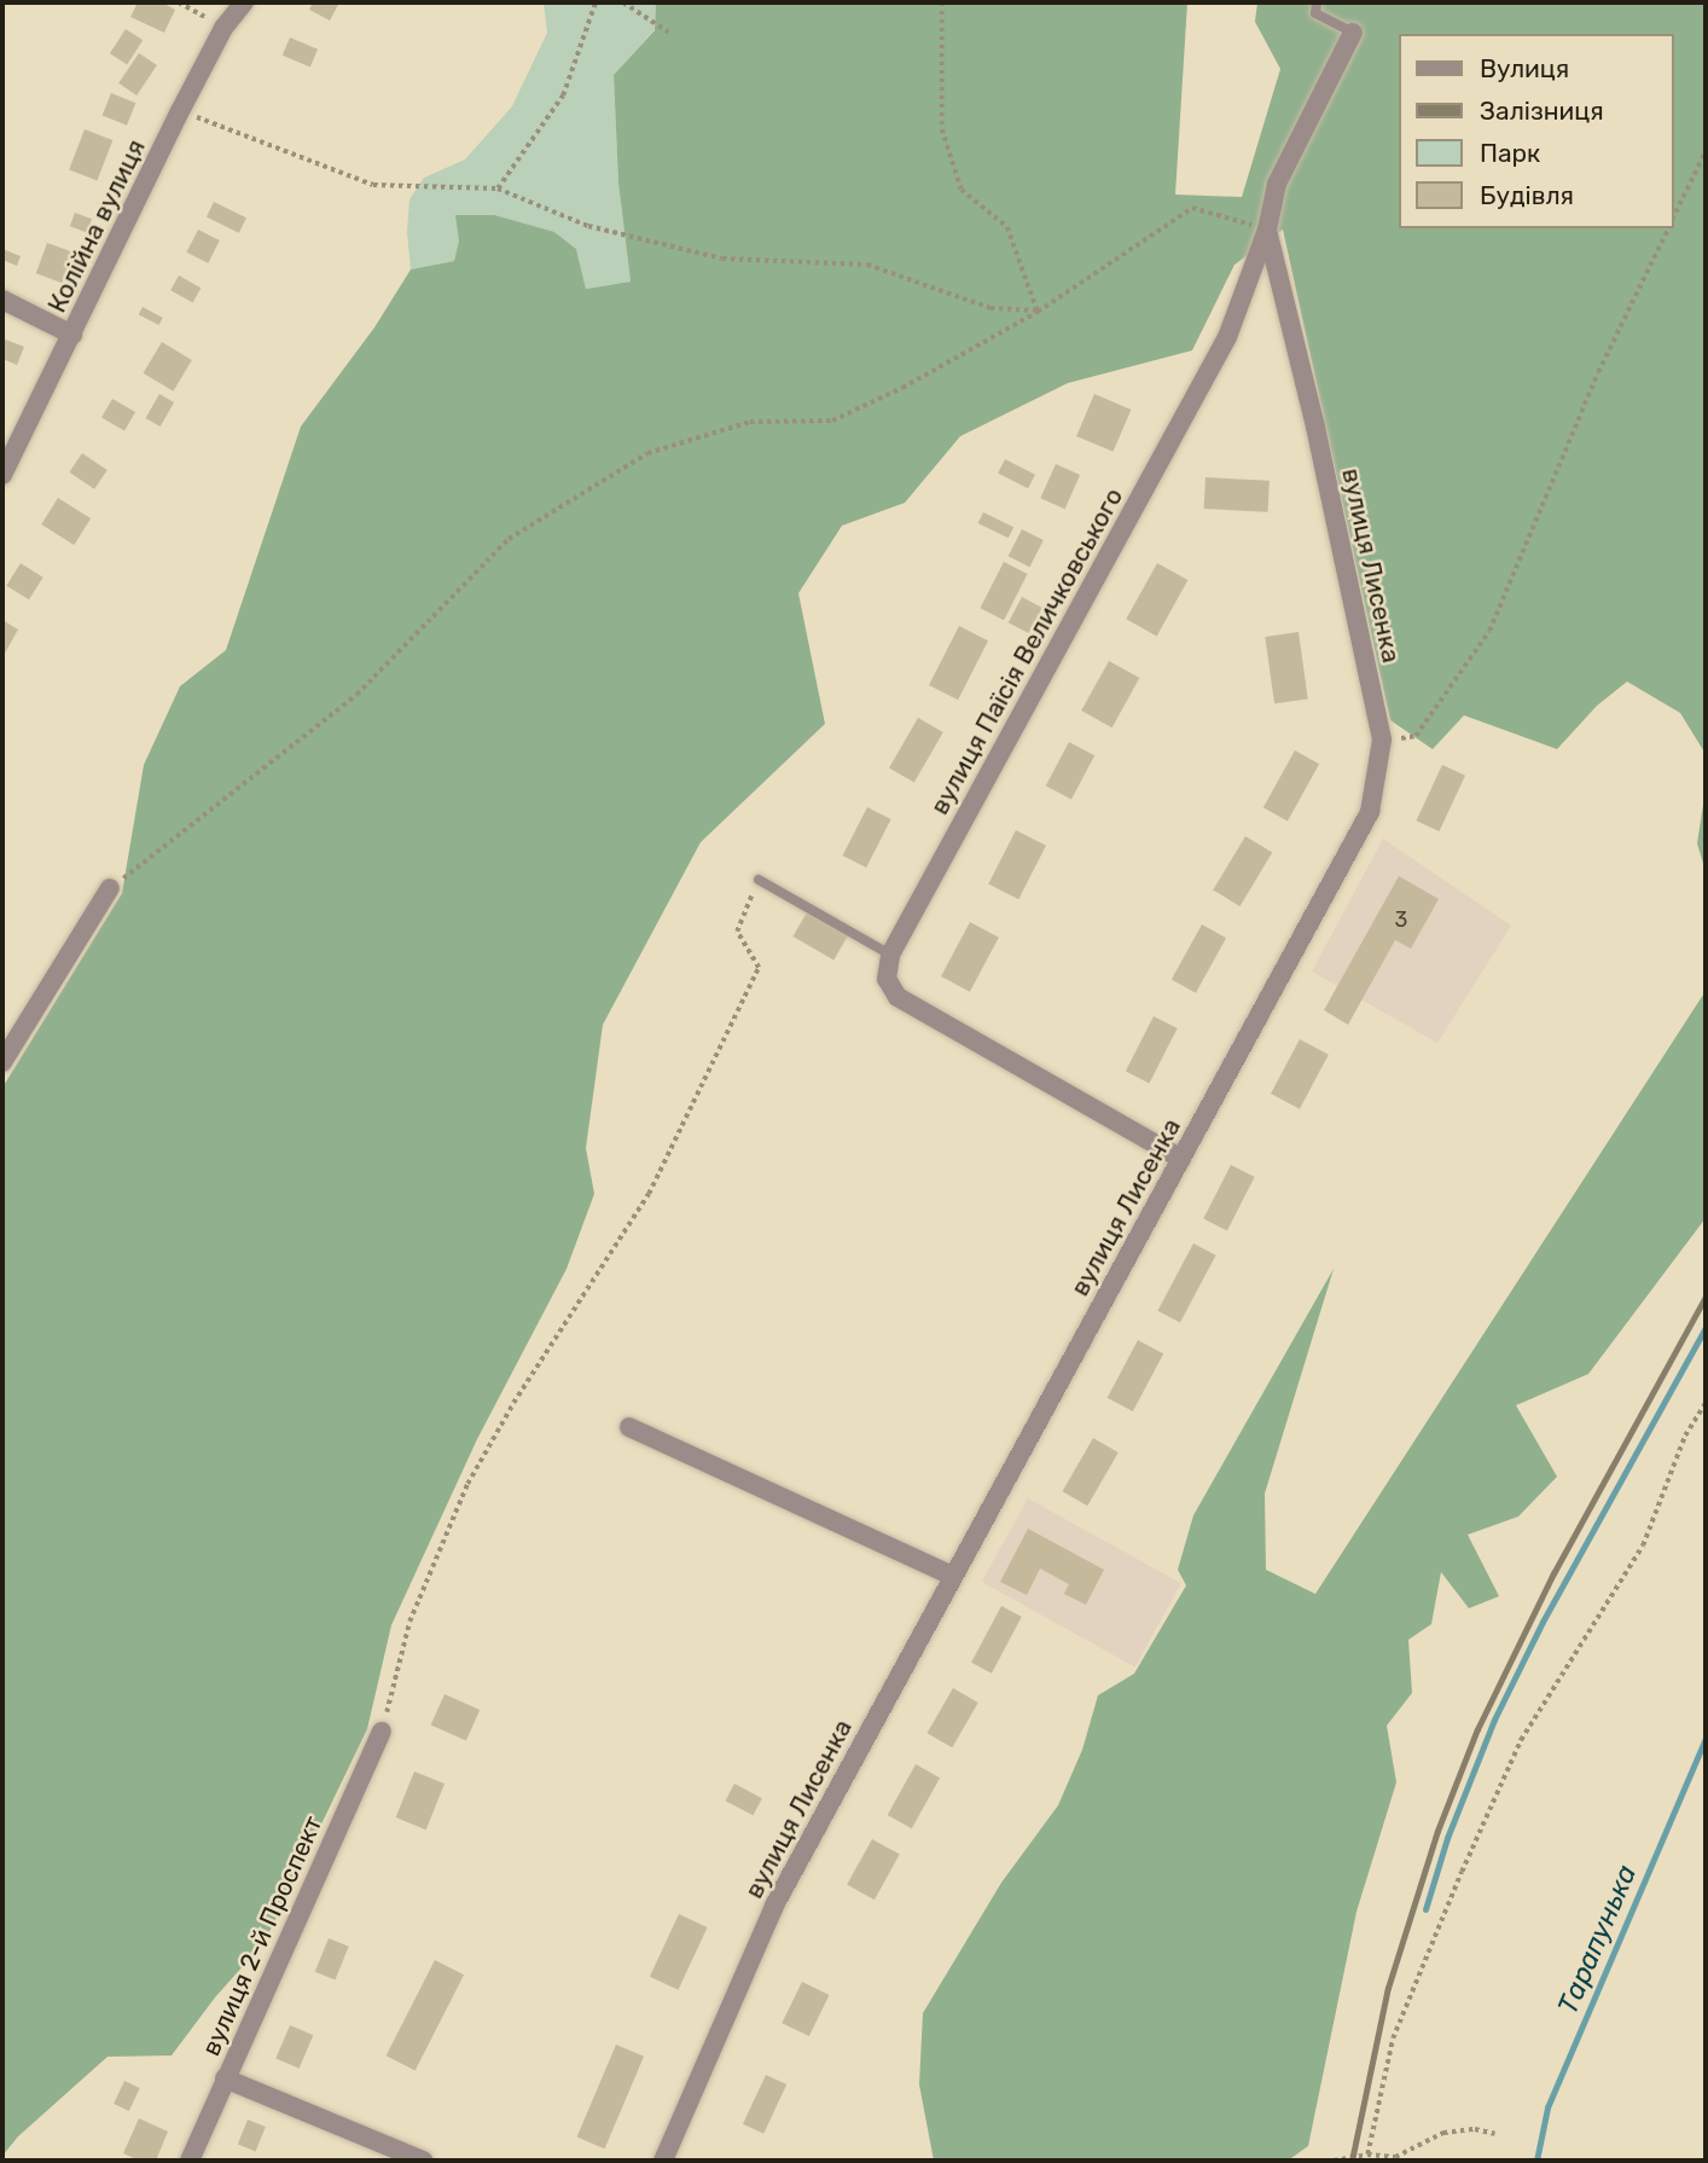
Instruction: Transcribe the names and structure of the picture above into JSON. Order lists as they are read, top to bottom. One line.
{"streets":{"street":["Колійна вулиця","вулиця Лисенка","вулиця Паїсія Величковського","вулиця 2-й Проспект"]},"crossings":[["вулиця Лисенка","вулиця Паїсія Величковського"]],"water":["Тарапунька"],"house_numbers":["3"],"legend":["Вулиця","Залізниця","Парк","Будівля"]}
